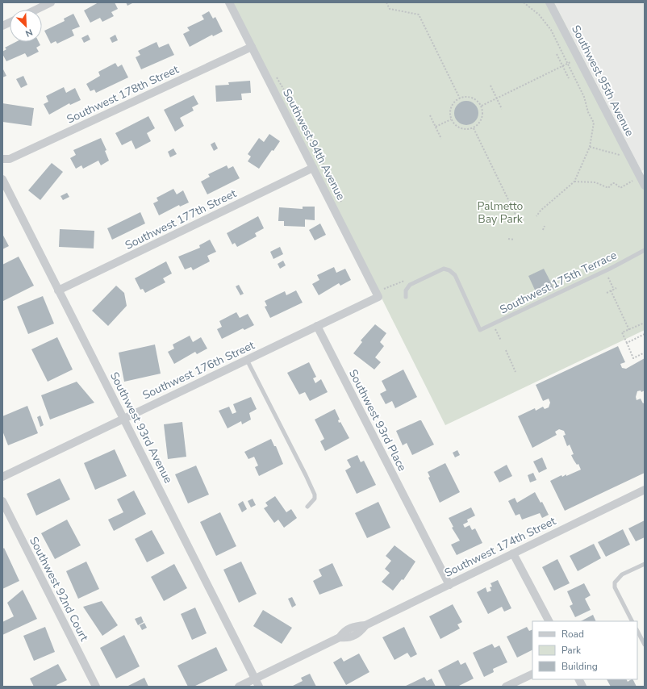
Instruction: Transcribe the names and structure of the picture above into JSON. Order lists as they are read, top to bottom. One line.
{"streets":{"street":["Southwest 95th Avenue","Southwest 178th Street","Southwest 94th Avenue","Southwest 177th Street","Southwest 176th Street","Southwest 93rd Place","Southwest 93rd Avenue","Southwest 174th Street","Southwest 92nd Court"],"lane":["Southwest 175th Terrace"]},"crossings":[["Southwest 178th Street","Southwest 94th Avenue"],["Southwest 94th Avenue","Southwest 177th Street"],["Southwest 94th Avenue","Southwest 176th Street"],["Southwest 94th Avenue","Southwest 93rd Place"],["Southwest 177th Street","Southwest 93rd Avenue"],["Southwest 176th Street","Southwest 93rd Place"],["Southwest 176th Street","Southwest 93rd Avenue"],["Southwest 93rd Place","Southwest 174th Street"],["Southwest 93rd Avenue","Southwest 174th Street"]],"parks":["Palmetto Bay Park"],"legend":["Road","Park","Building"],"north":"bottom right"}
